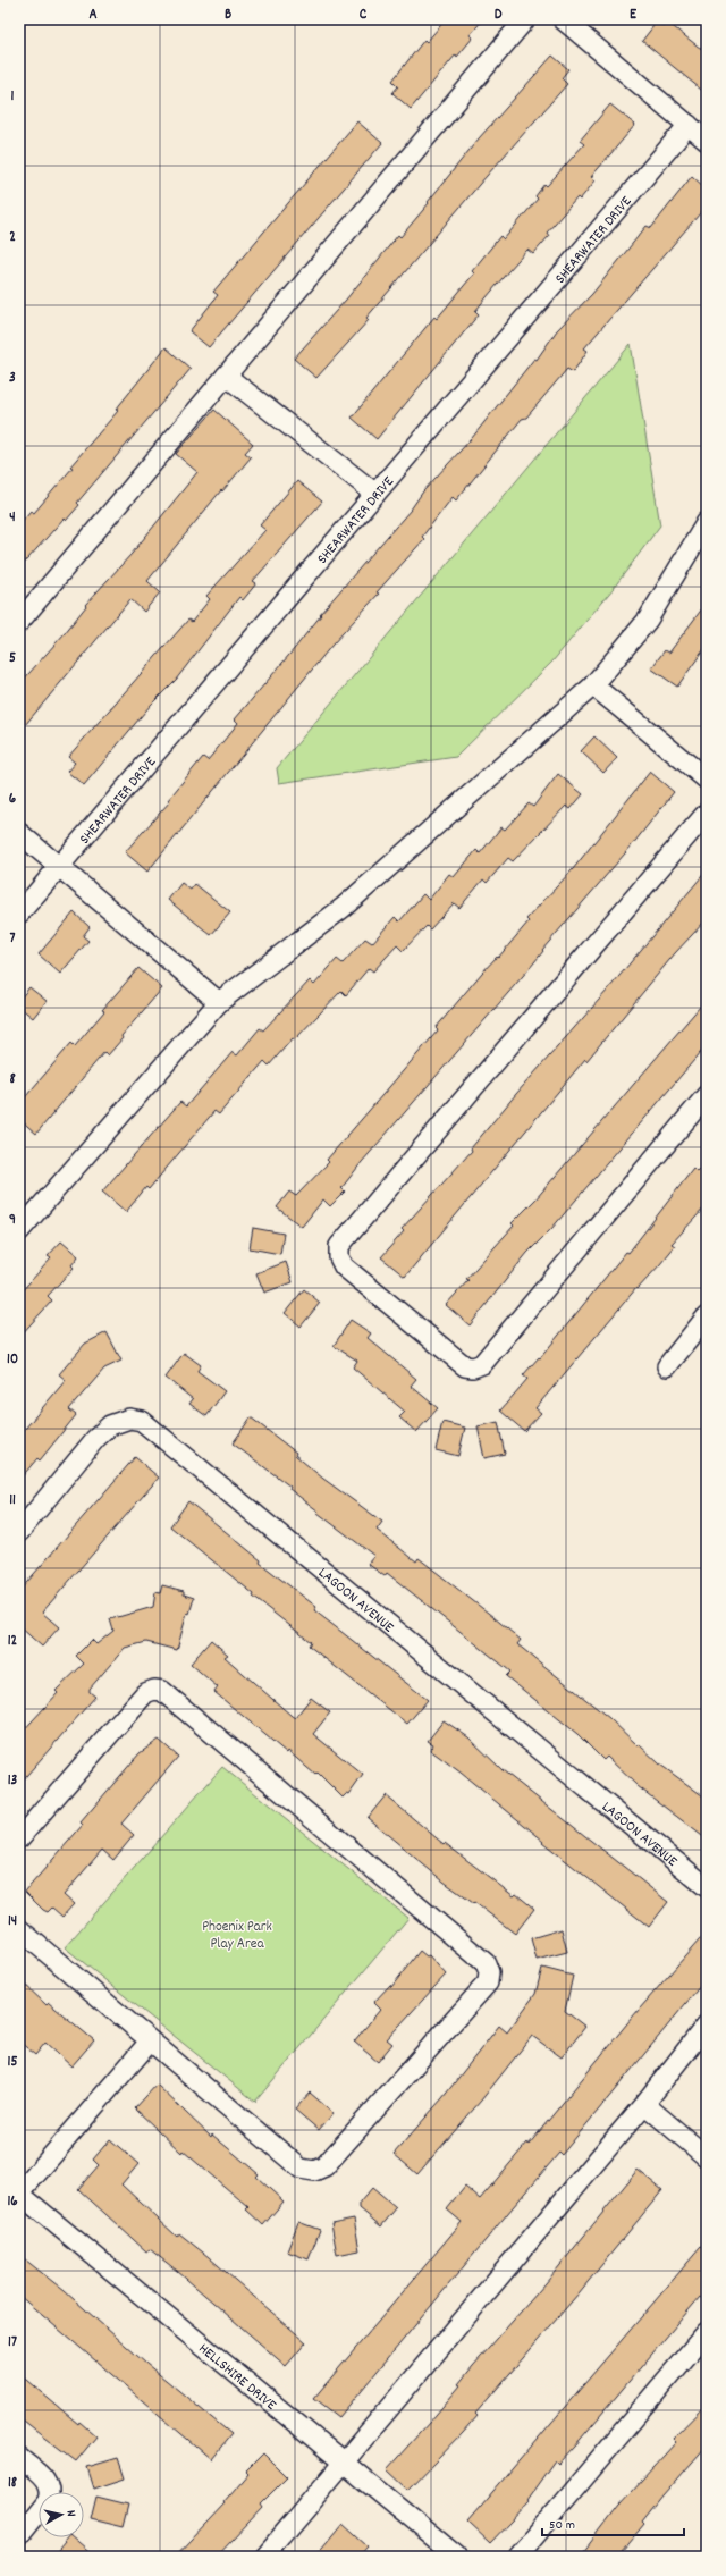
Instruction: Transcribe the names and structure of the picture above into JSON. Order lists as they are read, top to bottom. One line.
{"streets":{"street":["SHEARWATER DRIVE","LAGOON AVENUE","HELLSHIRE DRIVE"]},"parks":["Phoenix Park Play Area"],"scale_bar":"50 m","north":"right","grid":{"columns":["A","B","C","D","E"],"rows":["1","2","3","4","5","6","7","8","9","10","11","12","13","14","15","16","17","18"]}}
